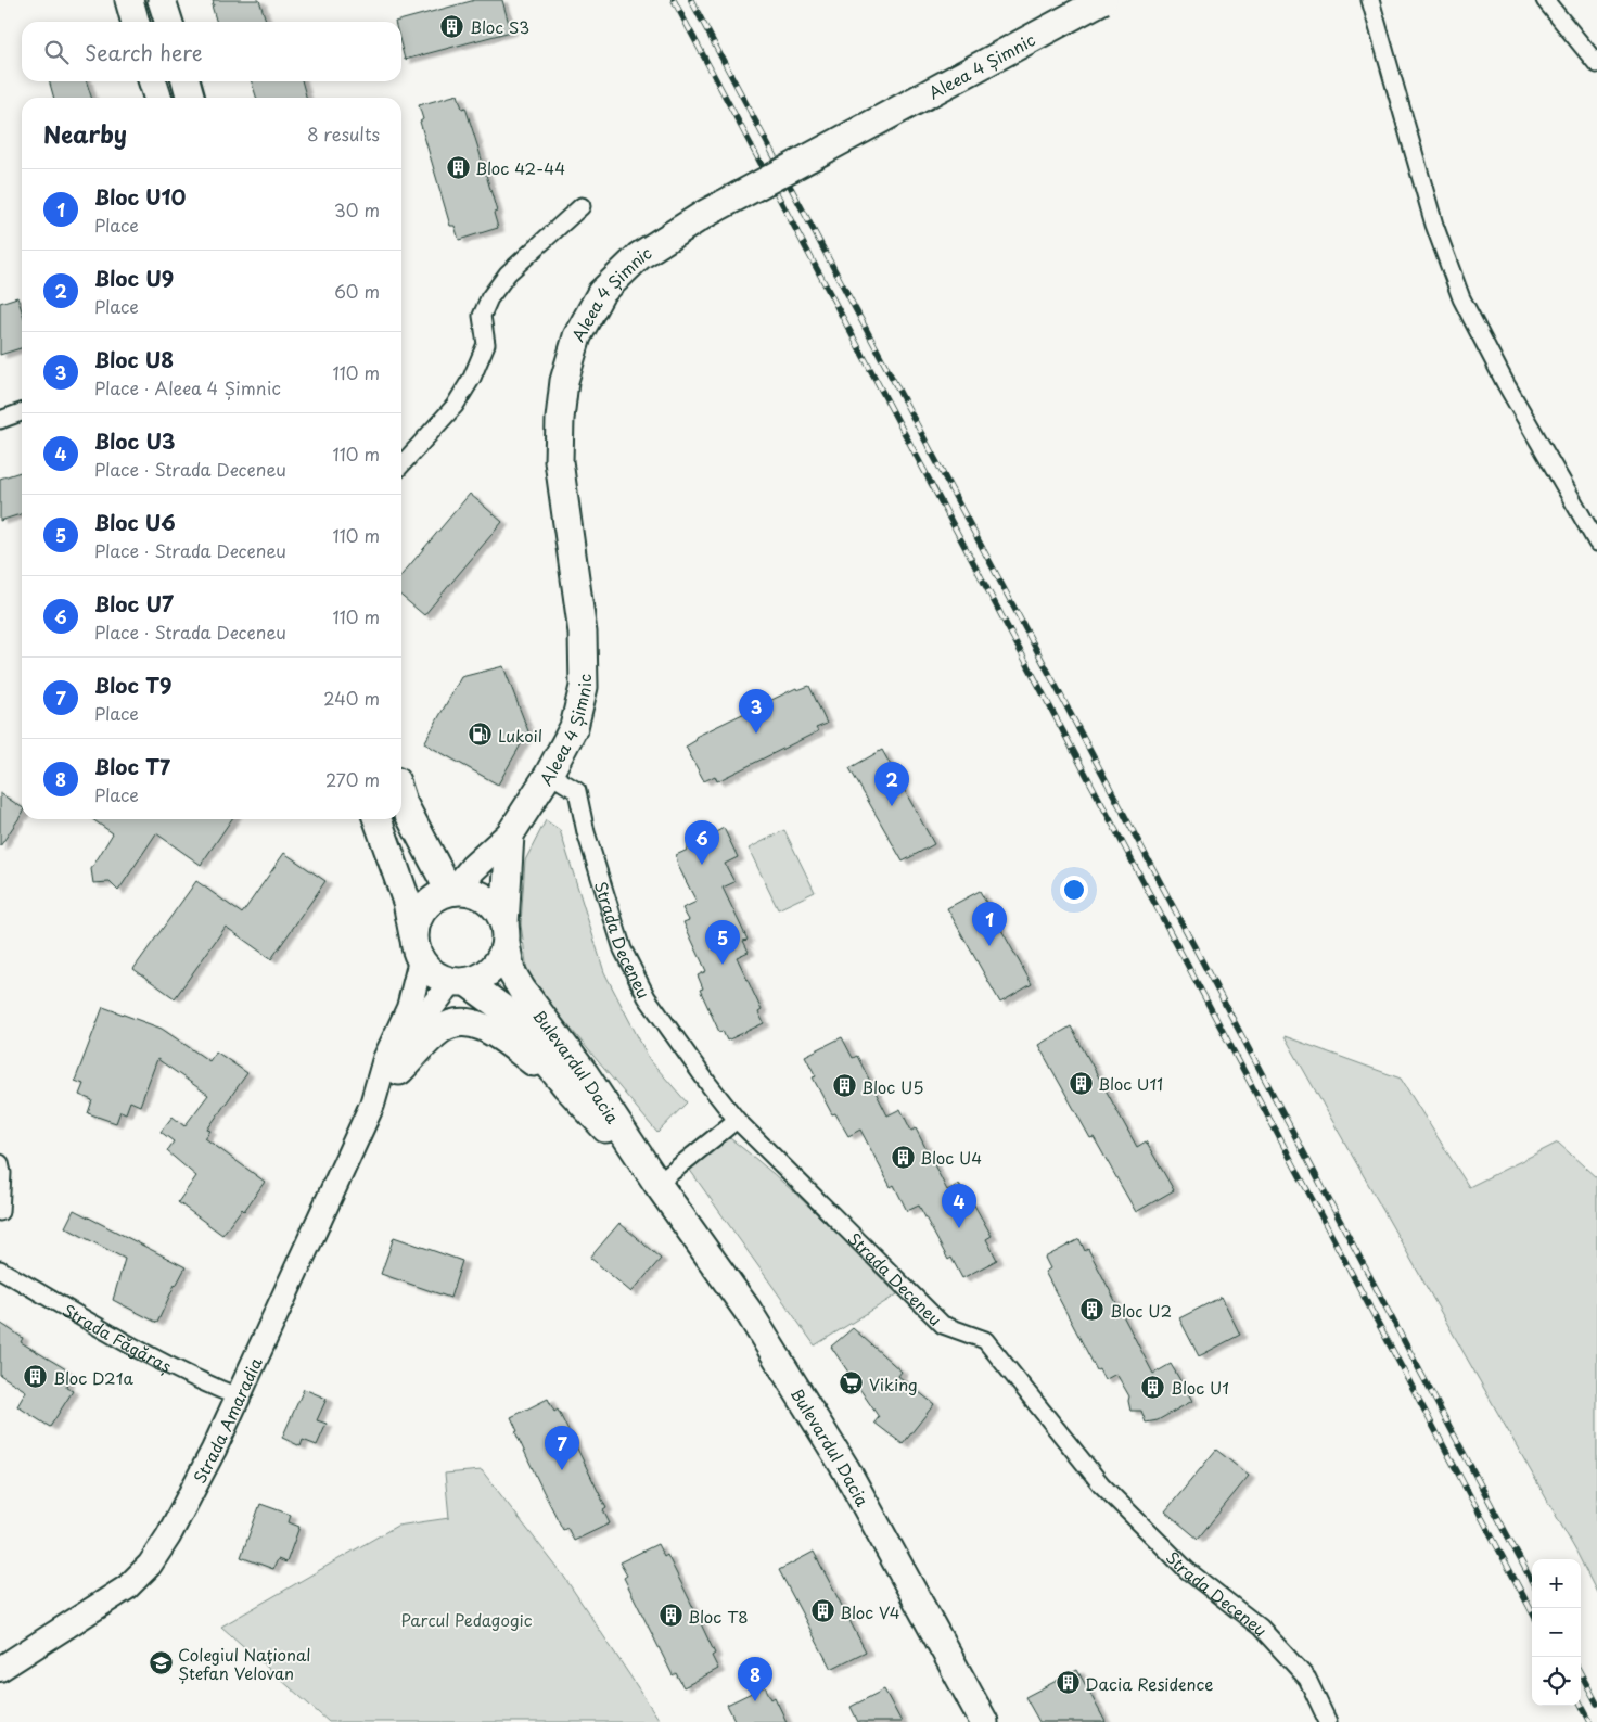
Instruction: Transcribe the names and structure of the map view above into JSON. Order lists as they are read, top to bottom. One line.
{"streets":{"main road":["Aleea 4 Șimnic","Bulevardul Dacia","Strada Amaradia"],"street":["Strada Deceneu","Strada Făgăraș"]},"crossings":[["Aleea 4 Șimnic","Strada Deceneu"],["Aleea 4 Șimnic","Bulevardul Dacia"],["Aleea 4 Șimnic","Strada Amaradia"],["Bulevardul Dacia","Strada Amaradia"],["Strada Făgăraș","Strada Amaradia"]],"parks":["Parcul Pedagogic"],"places":{"building":["Bloc S3","Bloc 42-44","Bloc U11","Bloc U5","Bloc U4","Bloc U2","Bloc D21a","Bloc U1","Bloc V4","Bloc T8","Dacia Residence"],"fuel station":["Lukoil"],"supermarket":["Viking"],"school or university":["Colegiul Național Ștefan Velovan"]},"page":{"search":"Search here","heading":["Nearby","8 results"],"list":[{"mark":"1","name":"Bloc U10","note":"Place","value":"30 m"},{"mark":"2","name":"Bloc U9","note":"Place","value":"60 m"},{"mark":"3","name":"Bloc U8","note":"Place · Aleea 4 Șimnic","value":"110 m"},{"mark":"4","name":"Bloc U3","note":"Place · Strada Deceneu","value":"110 m"},{"mark":"5","name":"Bloc U6","note":"Place · Strada Deceneu","value":"110 m"},{"mark":"6","name":"Bloc U7","note":"Place · Strada Deceneu","value":"110 m"},{"mark":"7","name":"Bloc T9","note":"Place","value":"240 m"},{"mark":"8","name":"Bloc T7","note":"Place","value":"270 m"}],"pins":["3","2","6","1","5","4","7","8"],"map_buttons":["+","−"]}}
